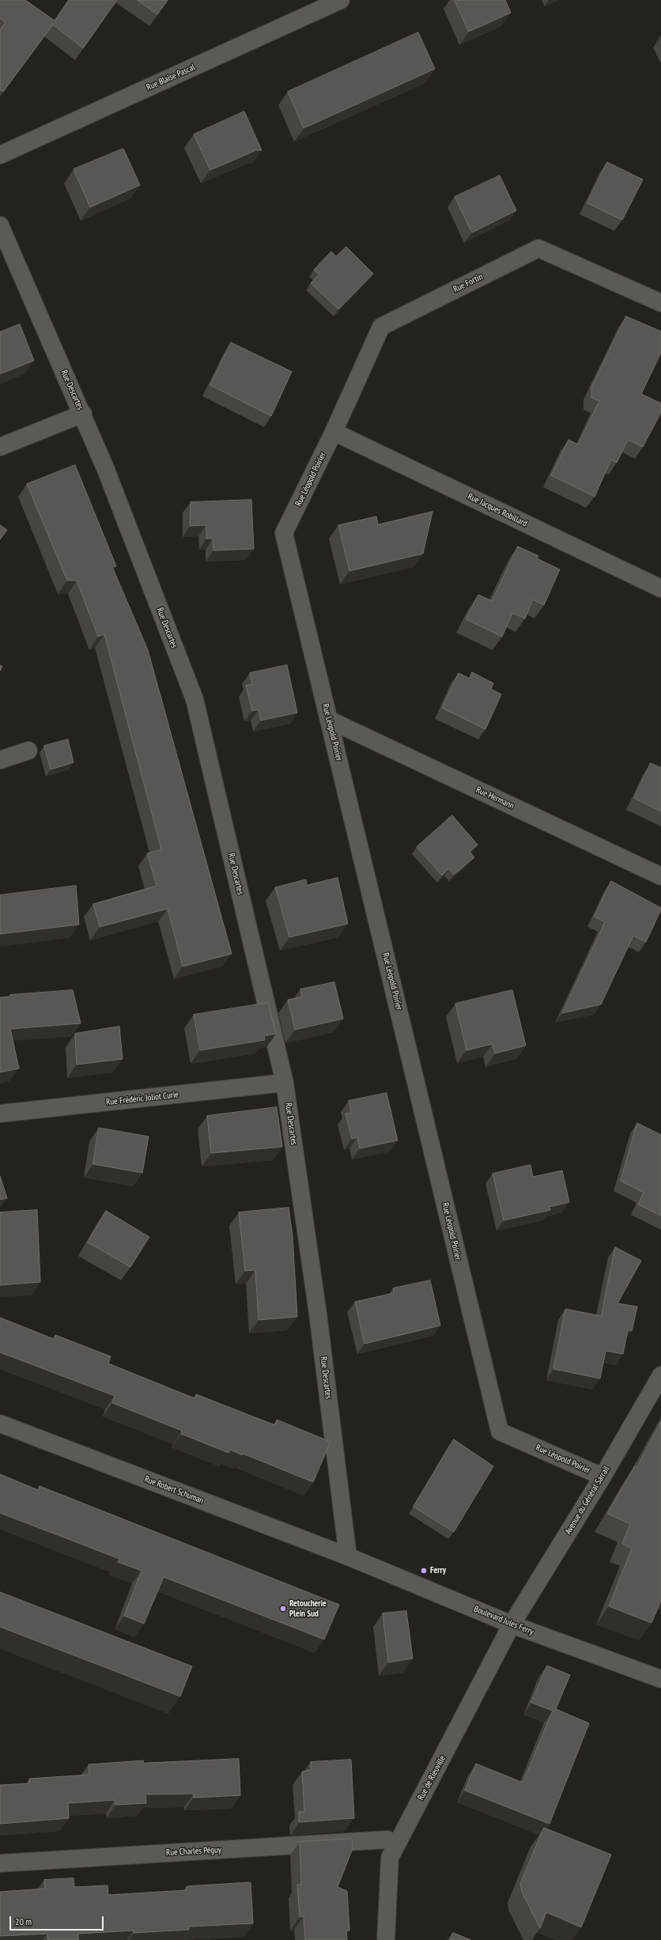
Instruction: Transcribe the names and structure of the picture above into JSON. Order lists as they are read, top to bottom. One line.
{"streets":{"street":["Rue Blaise Pascal","Rue Fortin","Rue Descartes","Rue Léopold Poirier","Rue Jacques Robillard","Rue Hermann","Rue Frédéric Joliot Curie","Rue Robert Schuman","Avenue du Général Sarrail","Boulevard Jules Ferry","Rue de Rieuville","Rue Charles Péguy"]},"crossings":[["Rue Fortin","Rue Léopold Poirier"],["Rue Fortin","Rue Jacques Robillard"],["Rue Descartes","Rue Frédéric Joliot Curie"],["Rue Descartes","Rue Robert Schuman"],["Rue Descartes","Boulevard Jules Ferry"],["Rue Léopold Poirier","Rue Jacques Robillard"],["Rue Léopold Poirier","Rue Hermann"],["Rue Léopold Poirier","Avenue du Général Sarrail"],["Rue Robert Schuman","Boulevard Jules Ferry"],["Avenue du Général Sarrail","Boulevard Jules Ferry"],["Avenue du Général Sarrail","Rue de Rieuville"],["Boulevard Jules Ferry","Rue de Rieuville"]],"places":["Ferry","Retoucherie Plein Sud"],"scale_bar":"20 m"}
